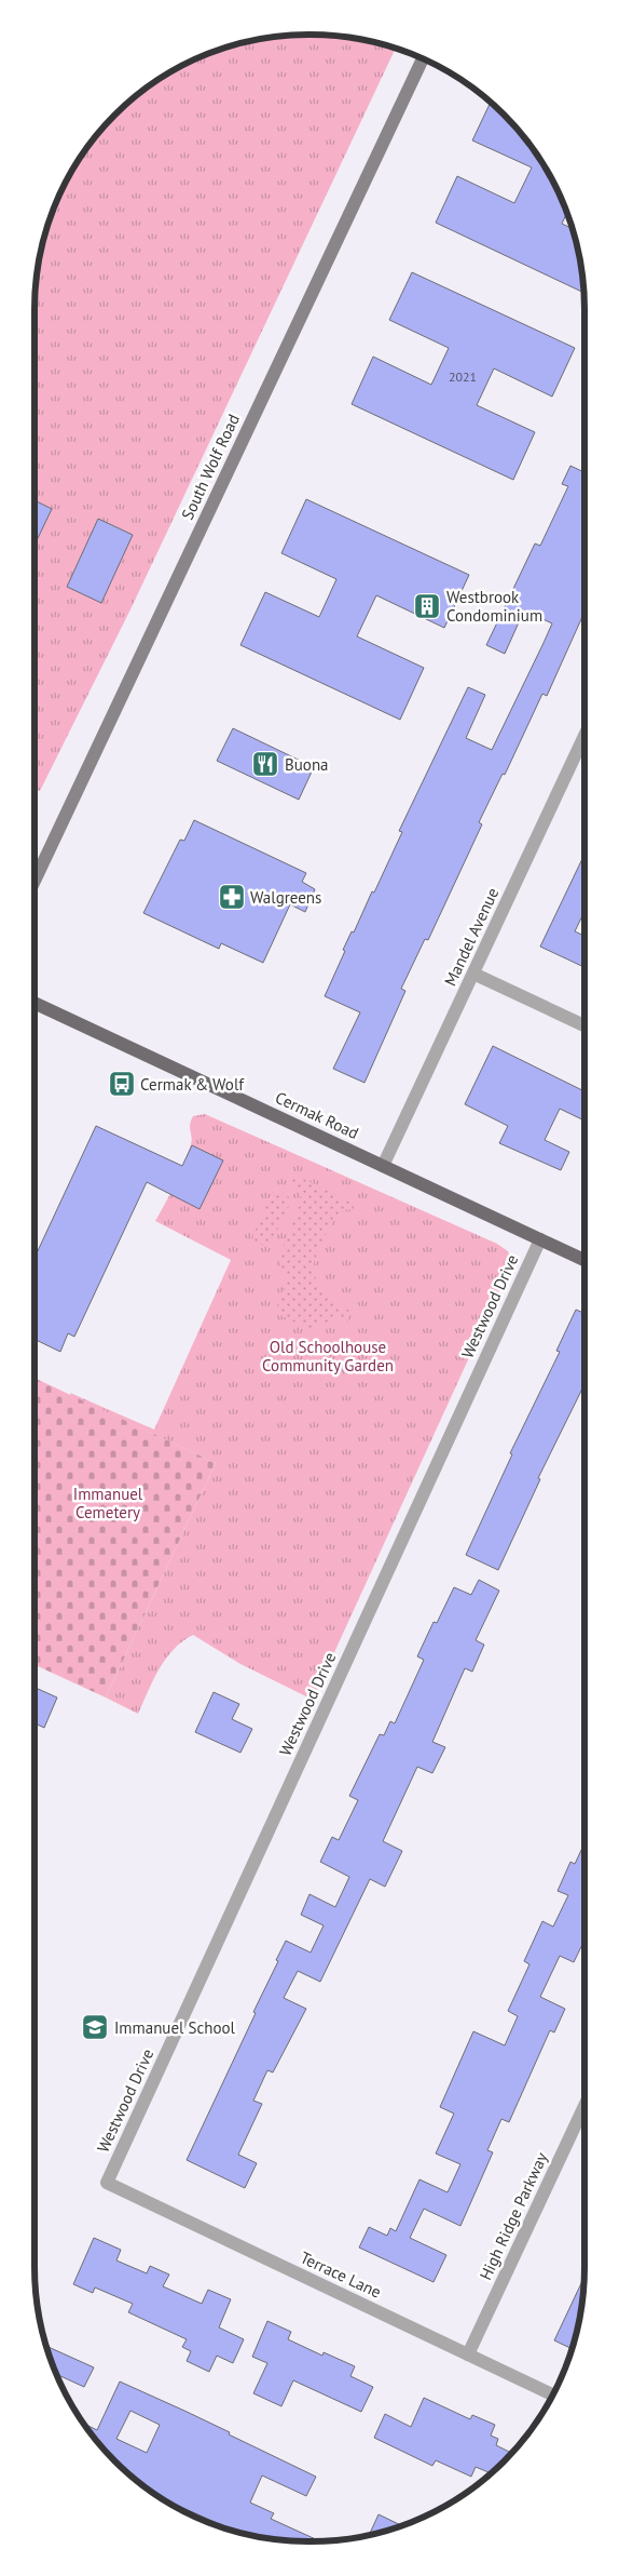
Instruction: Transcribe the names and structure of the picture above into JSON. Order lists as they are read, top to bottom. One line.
{"streets":{"main road":["South Wolf Road","Cermak Road"],"street":["Mandel Avenue","Westwood Drive","High Ridge Parkway","Terrace Lane"]},"crossings":[["Mandel Avenue","Cermak Road"],["Cermak Road","Westwood Drive"],["Westwood Drive","Terrace Lane"],["High Ridge Parkway","Terrace Lane"]],"parks":["Old Schoolhouse Community Garden","Immanuel Cemetery"],"places":{"building":["Westbrook Condominium"],"restaurant":["Buona"],"pharmacy":["Walgreens"],"bus stop":["Cermak & Wolf"],"school or university":["Immanuel School"]},"house_numbers":["2021"]}
